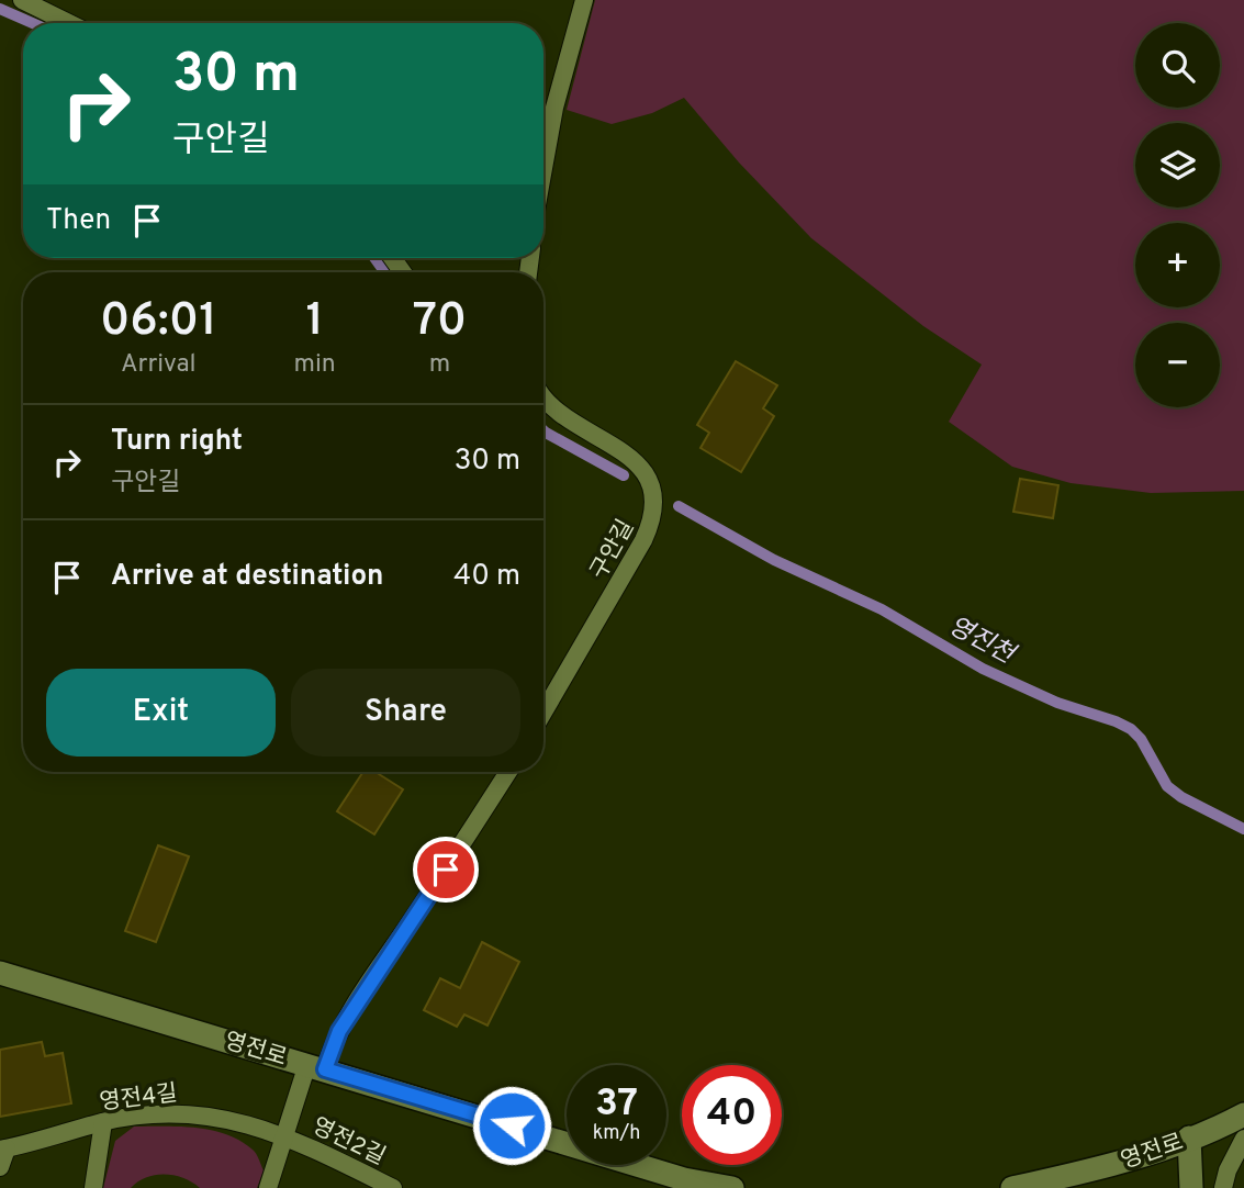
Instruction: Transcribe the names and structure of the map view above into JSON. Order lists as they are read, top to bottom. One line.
{"streets":{"street":["영전로"],"lane":["구안길","영전4길","영전2길"]},"crossings":[["영전4길","영전2길"]],"water":["영진천"],"page":{"map_buttons":["+","−"],"turn":["30 m","구안길"],"then":"Then","eta":["06:01","Arrival","1","min","70","m"],"list":[{"name":"Turn right","note":"구안길","value":"30 m"},{"name":"Arrive at destination","value":"40 m"}],"buttons":["Exit","Share"],"speed":"37 km/h","limit":"40"}}
